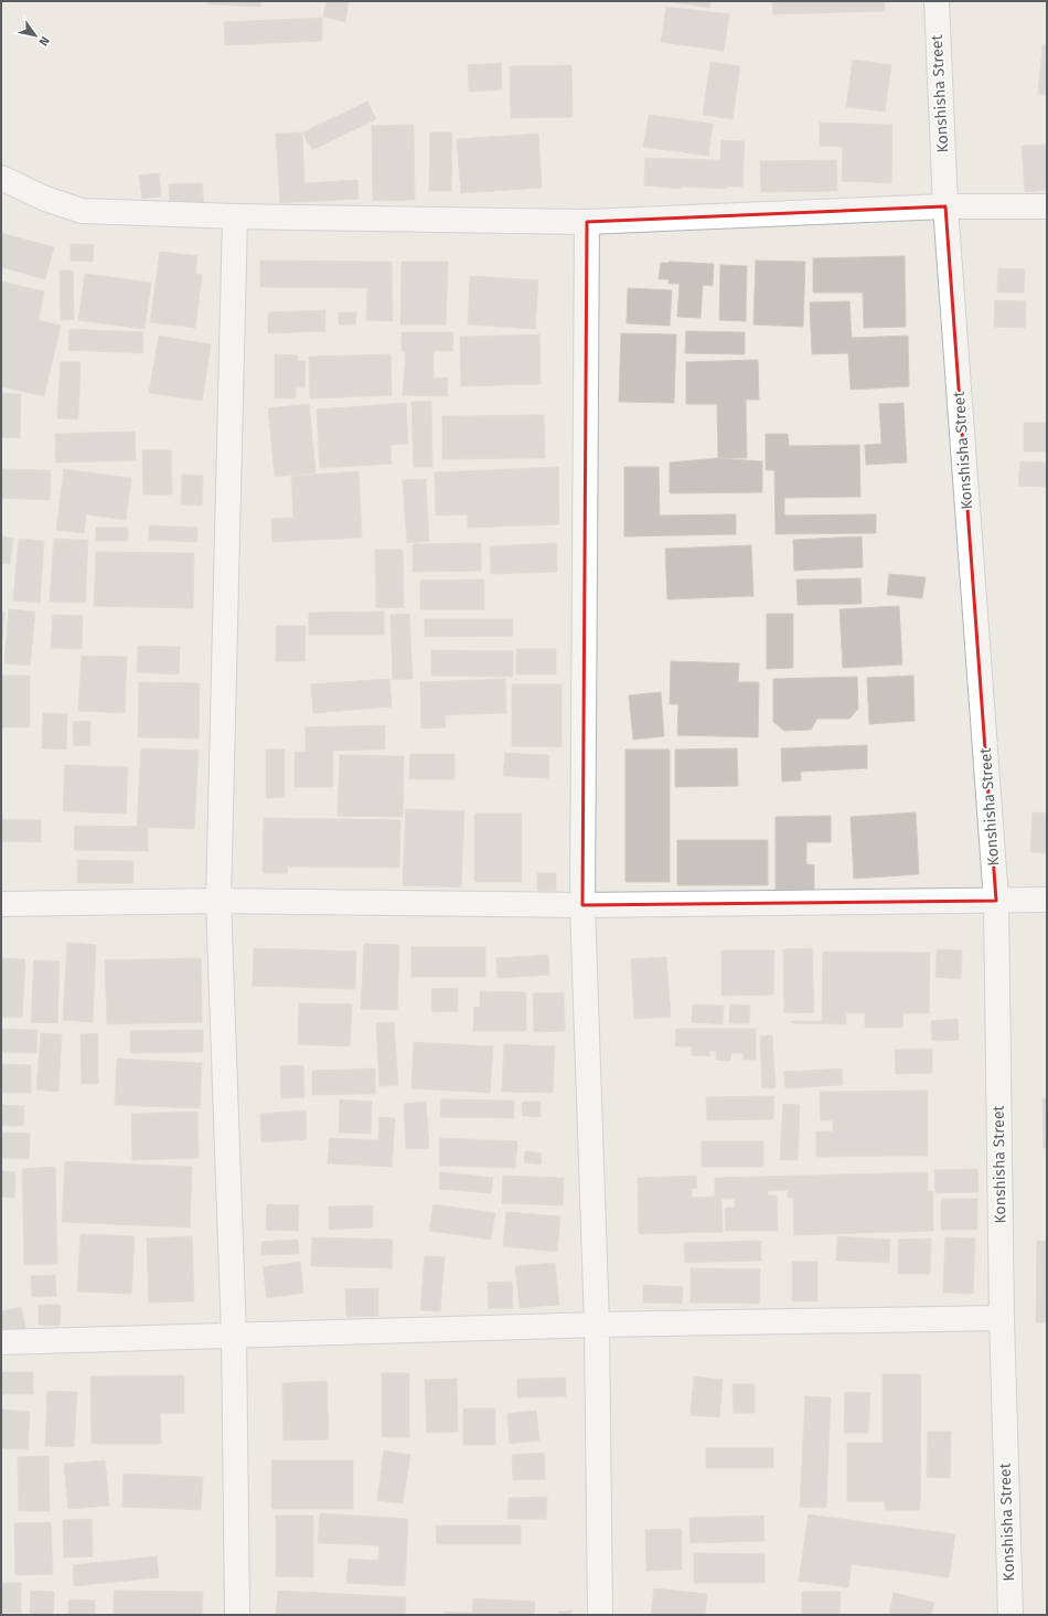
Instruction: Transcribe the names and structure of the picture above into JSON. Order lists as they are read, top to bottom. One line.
{"streets":{"street":["Konshisha Street"]},"north":"bottom right"}
